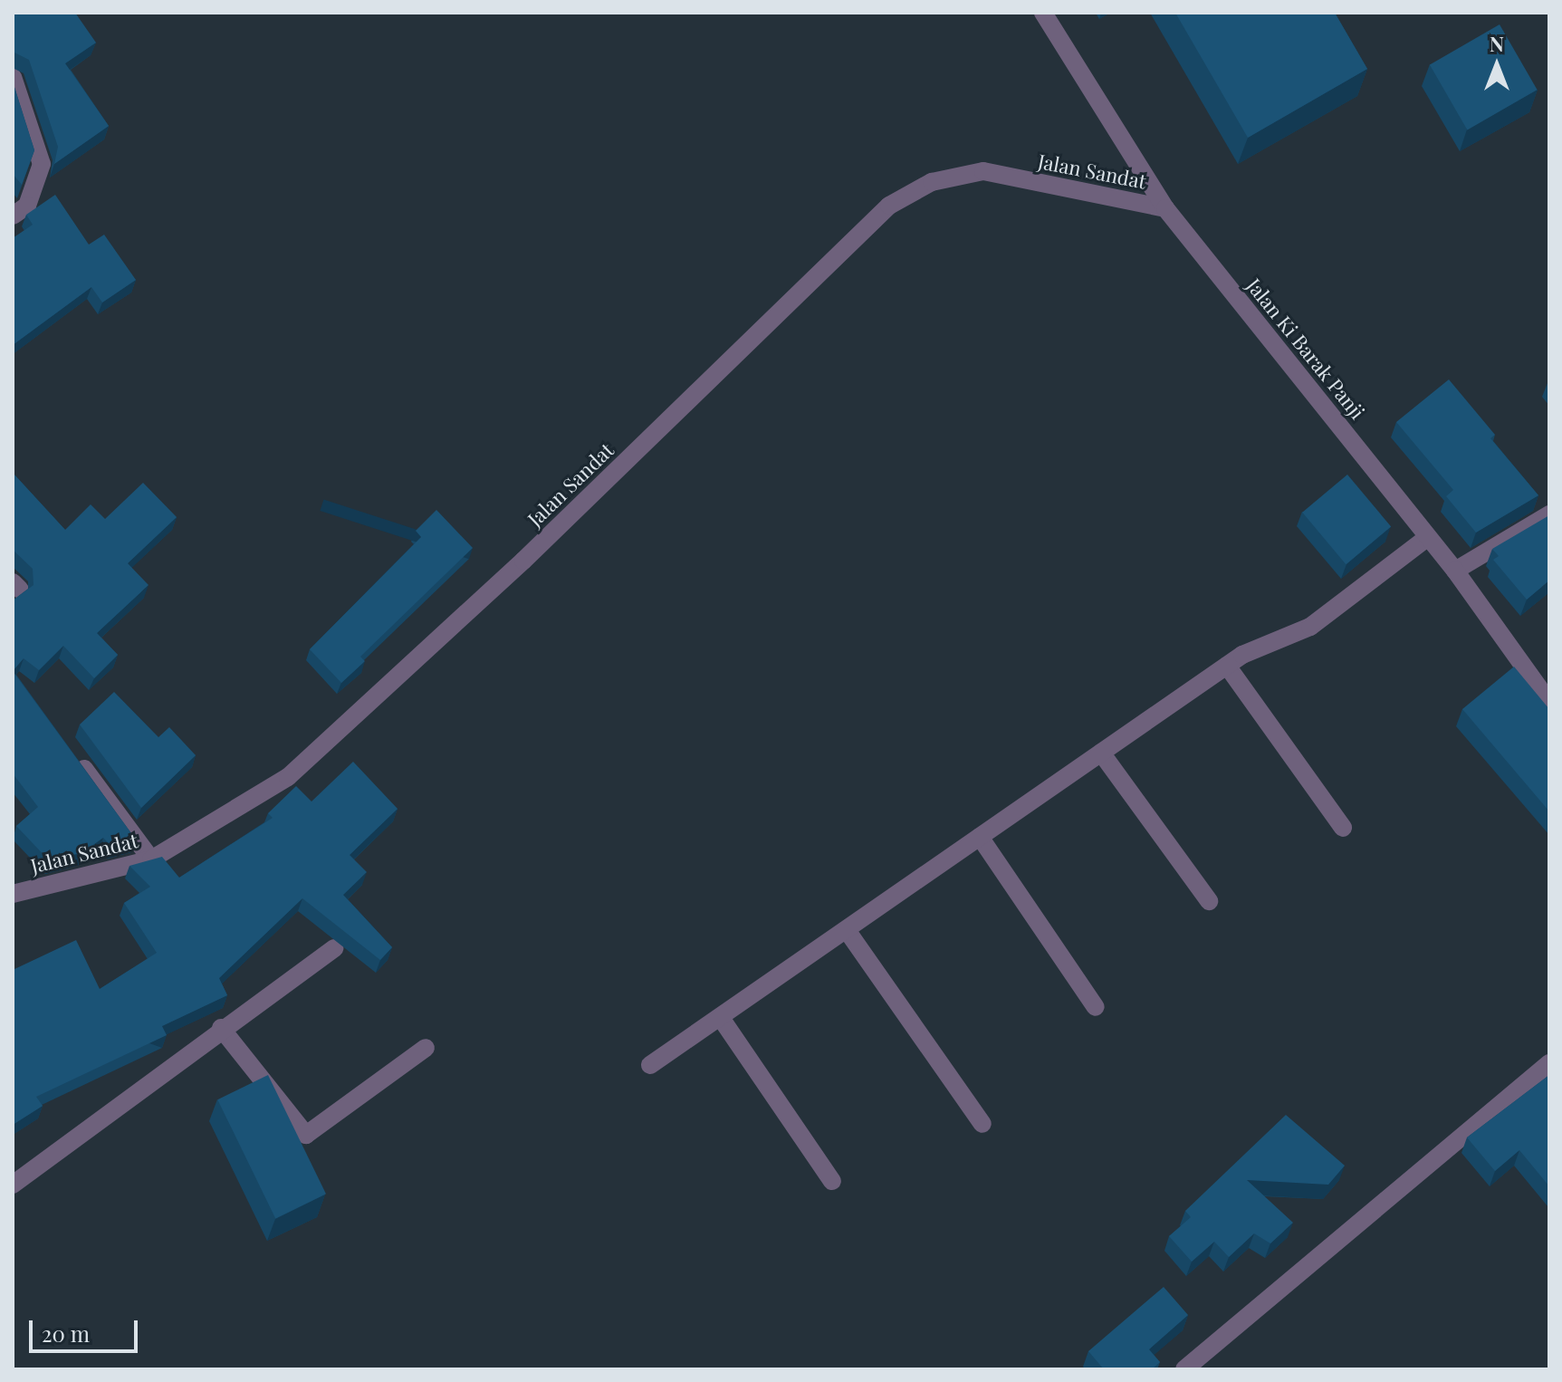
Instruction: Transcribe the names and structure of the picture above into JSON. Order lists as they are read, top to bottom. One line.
{"streets":{"street":["Jalan Sandat","Jalan Ki Barak Panji"]},"crossings":[["Jalan Sandat","Jalan Ki Barak Panji"]],"scale_bar":"20 m","north":"top"}
